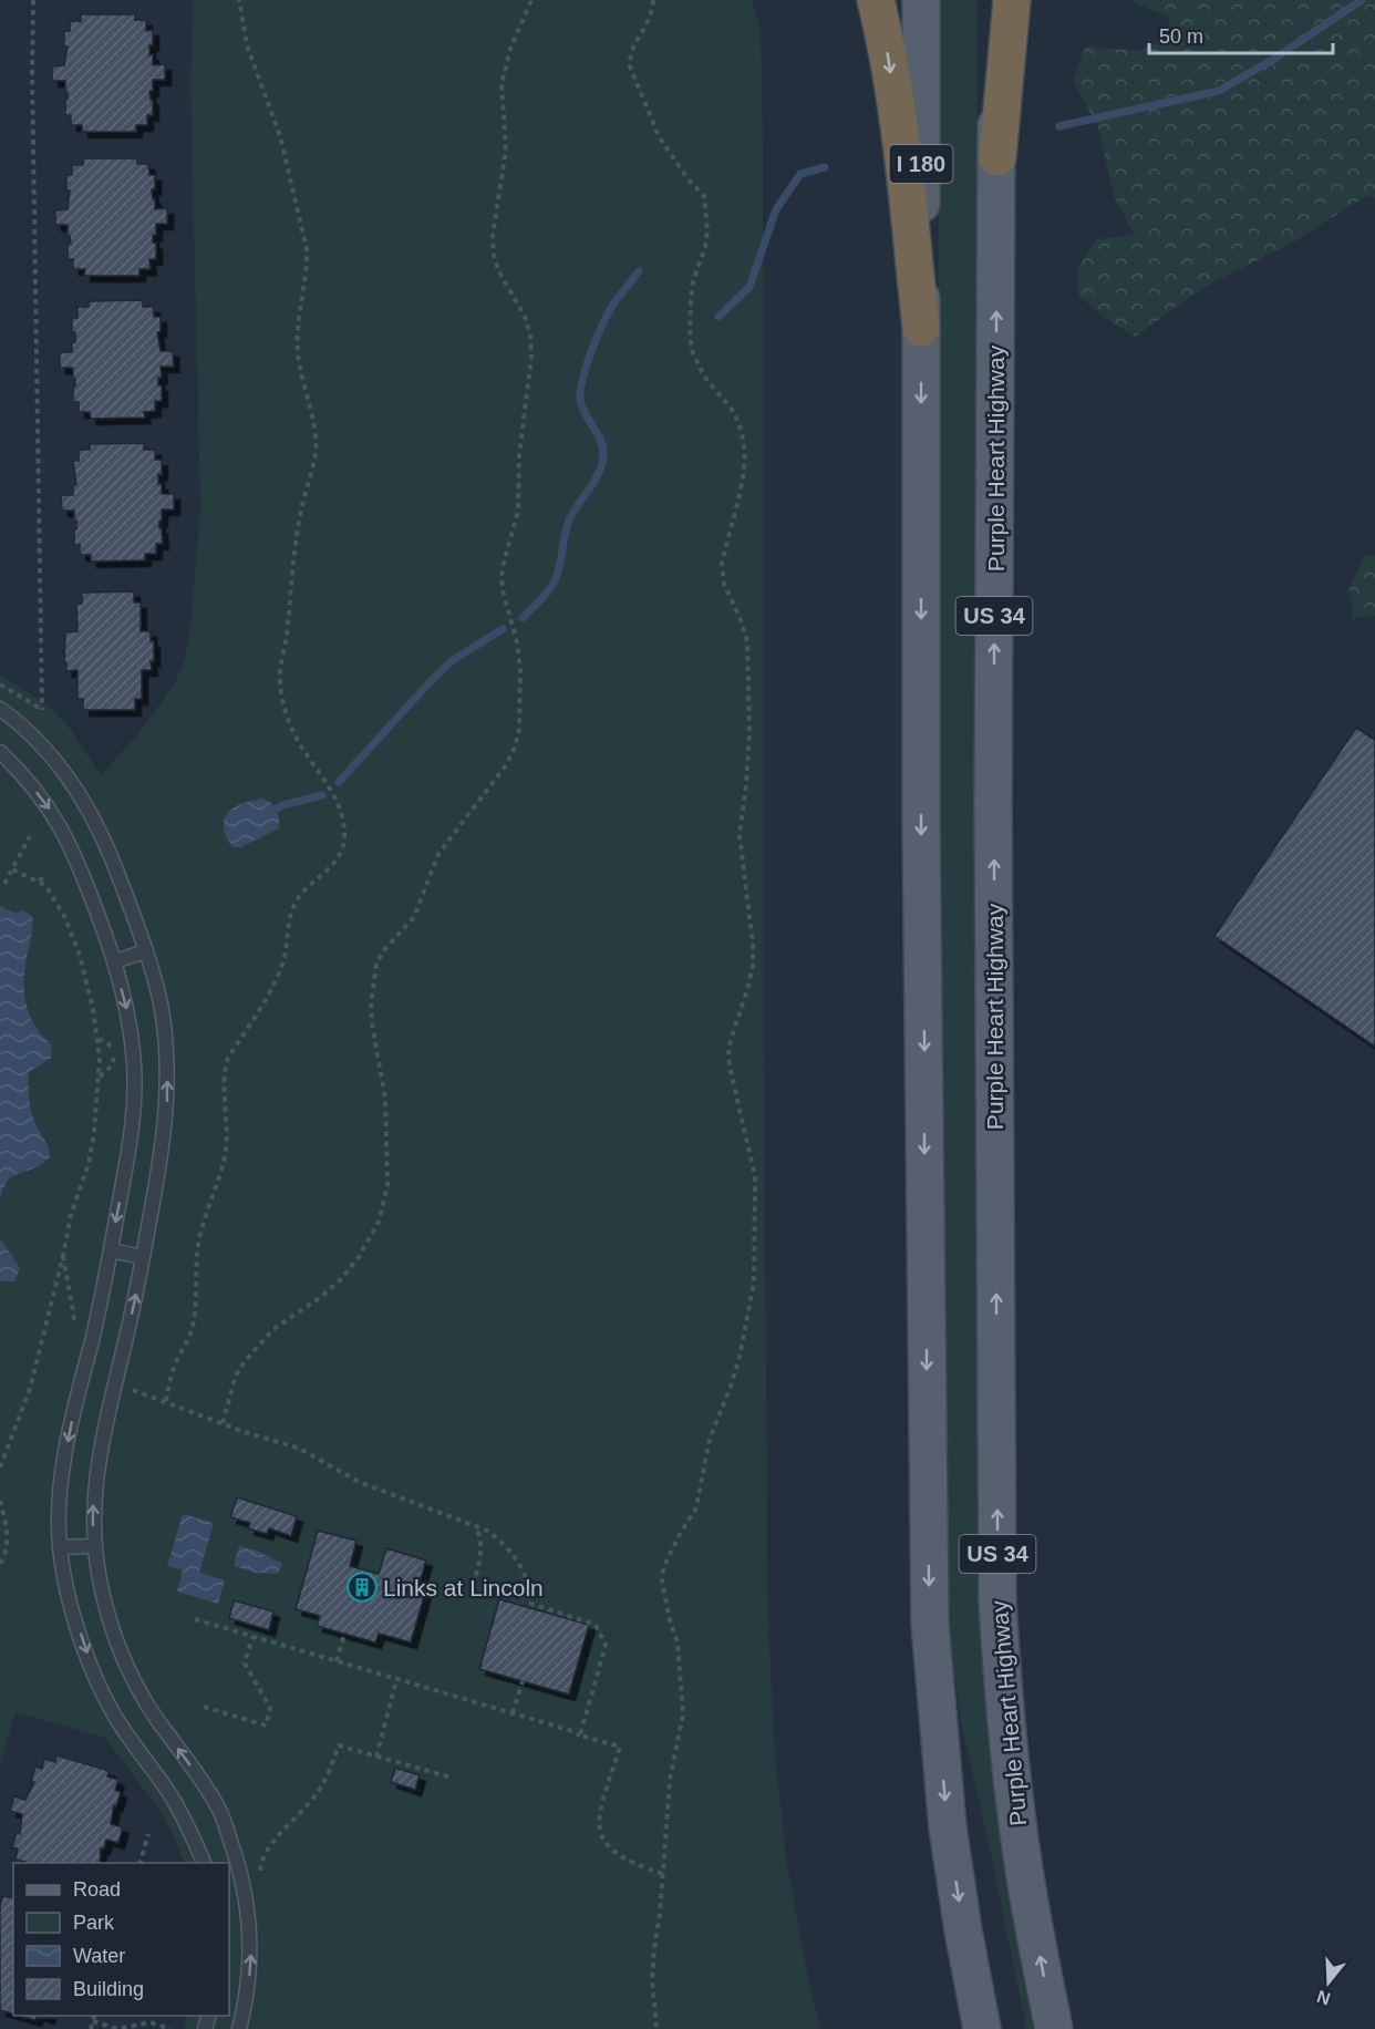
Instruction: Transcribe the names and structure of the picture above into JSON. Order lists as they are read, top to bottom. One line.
{"streets":{"main road":["I 180","Purple Heart Highway","US 34"]},"crossings":[["I 180","US 34"]],"places":{"building":["Links at Lincoln"]},"legend":["Road","Park","Water","Building"],"scale_bar":"50 m","north":"bottom"}
